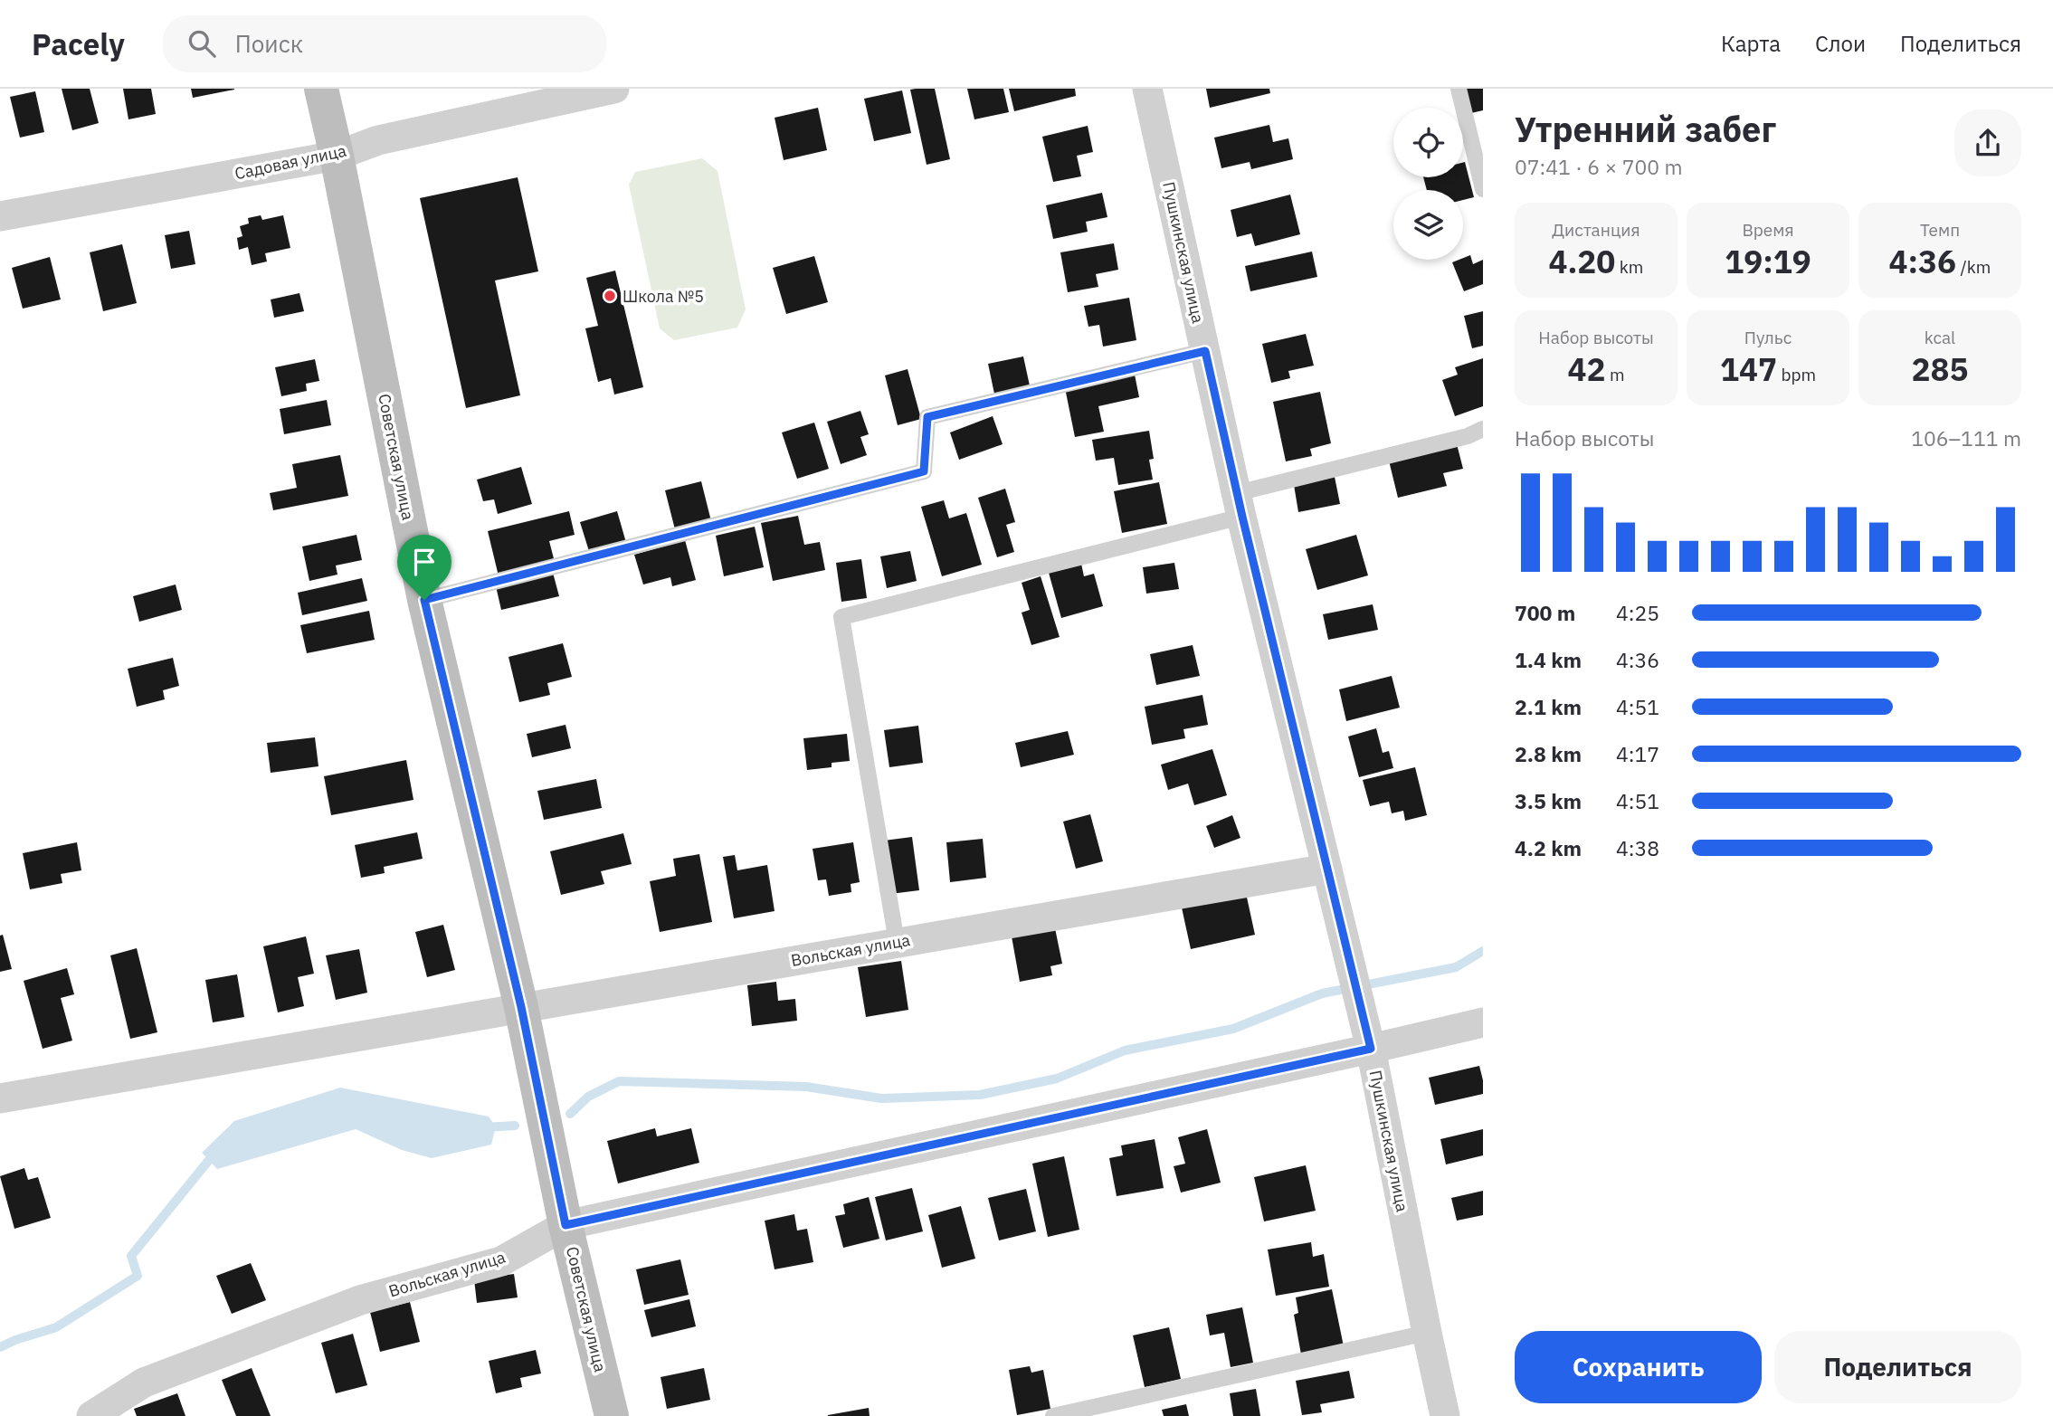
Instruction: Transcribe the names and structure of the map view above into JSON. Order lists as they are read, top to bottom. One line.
{"streets":{"main road":["Советская улица"],"street":["Садовая улица","Пушкинская улица","Вольская улица"]},"crossings":[["Садовая улица","Советская улица"],["Пушкинская улица","Вольская улица"],["Советская улица","Вольская улица"]],"places":["Школа №5"],"page":{"header":"Pacely","search":"Поиск","nav":["Карта","Слои","Поделиться"],"heading":["Утренний забег","07:41 · 6 × 700 m"],"stats":[["Дистанция","4.20 km"],["Время","19:19"],["Темп","4:36 /km"],["Набор высоты","42 m"],["Пульс","147 bpm"],["kcal","285"]],"chart":["Набор высоты","106–111 m"],"list":[{"name":"700 m","note":"4:25"},{"name":"1.4 km","note":"4:36"},{"name":"2.1 km","note":"4:51"},{"name":"2.8 km","note":"4:17"},{"name":"3.5 km","note":"4:51"},{"name":"4.2 km","note":"4:38"}],"buttons":["Сохранить","Поделиться"]}}
